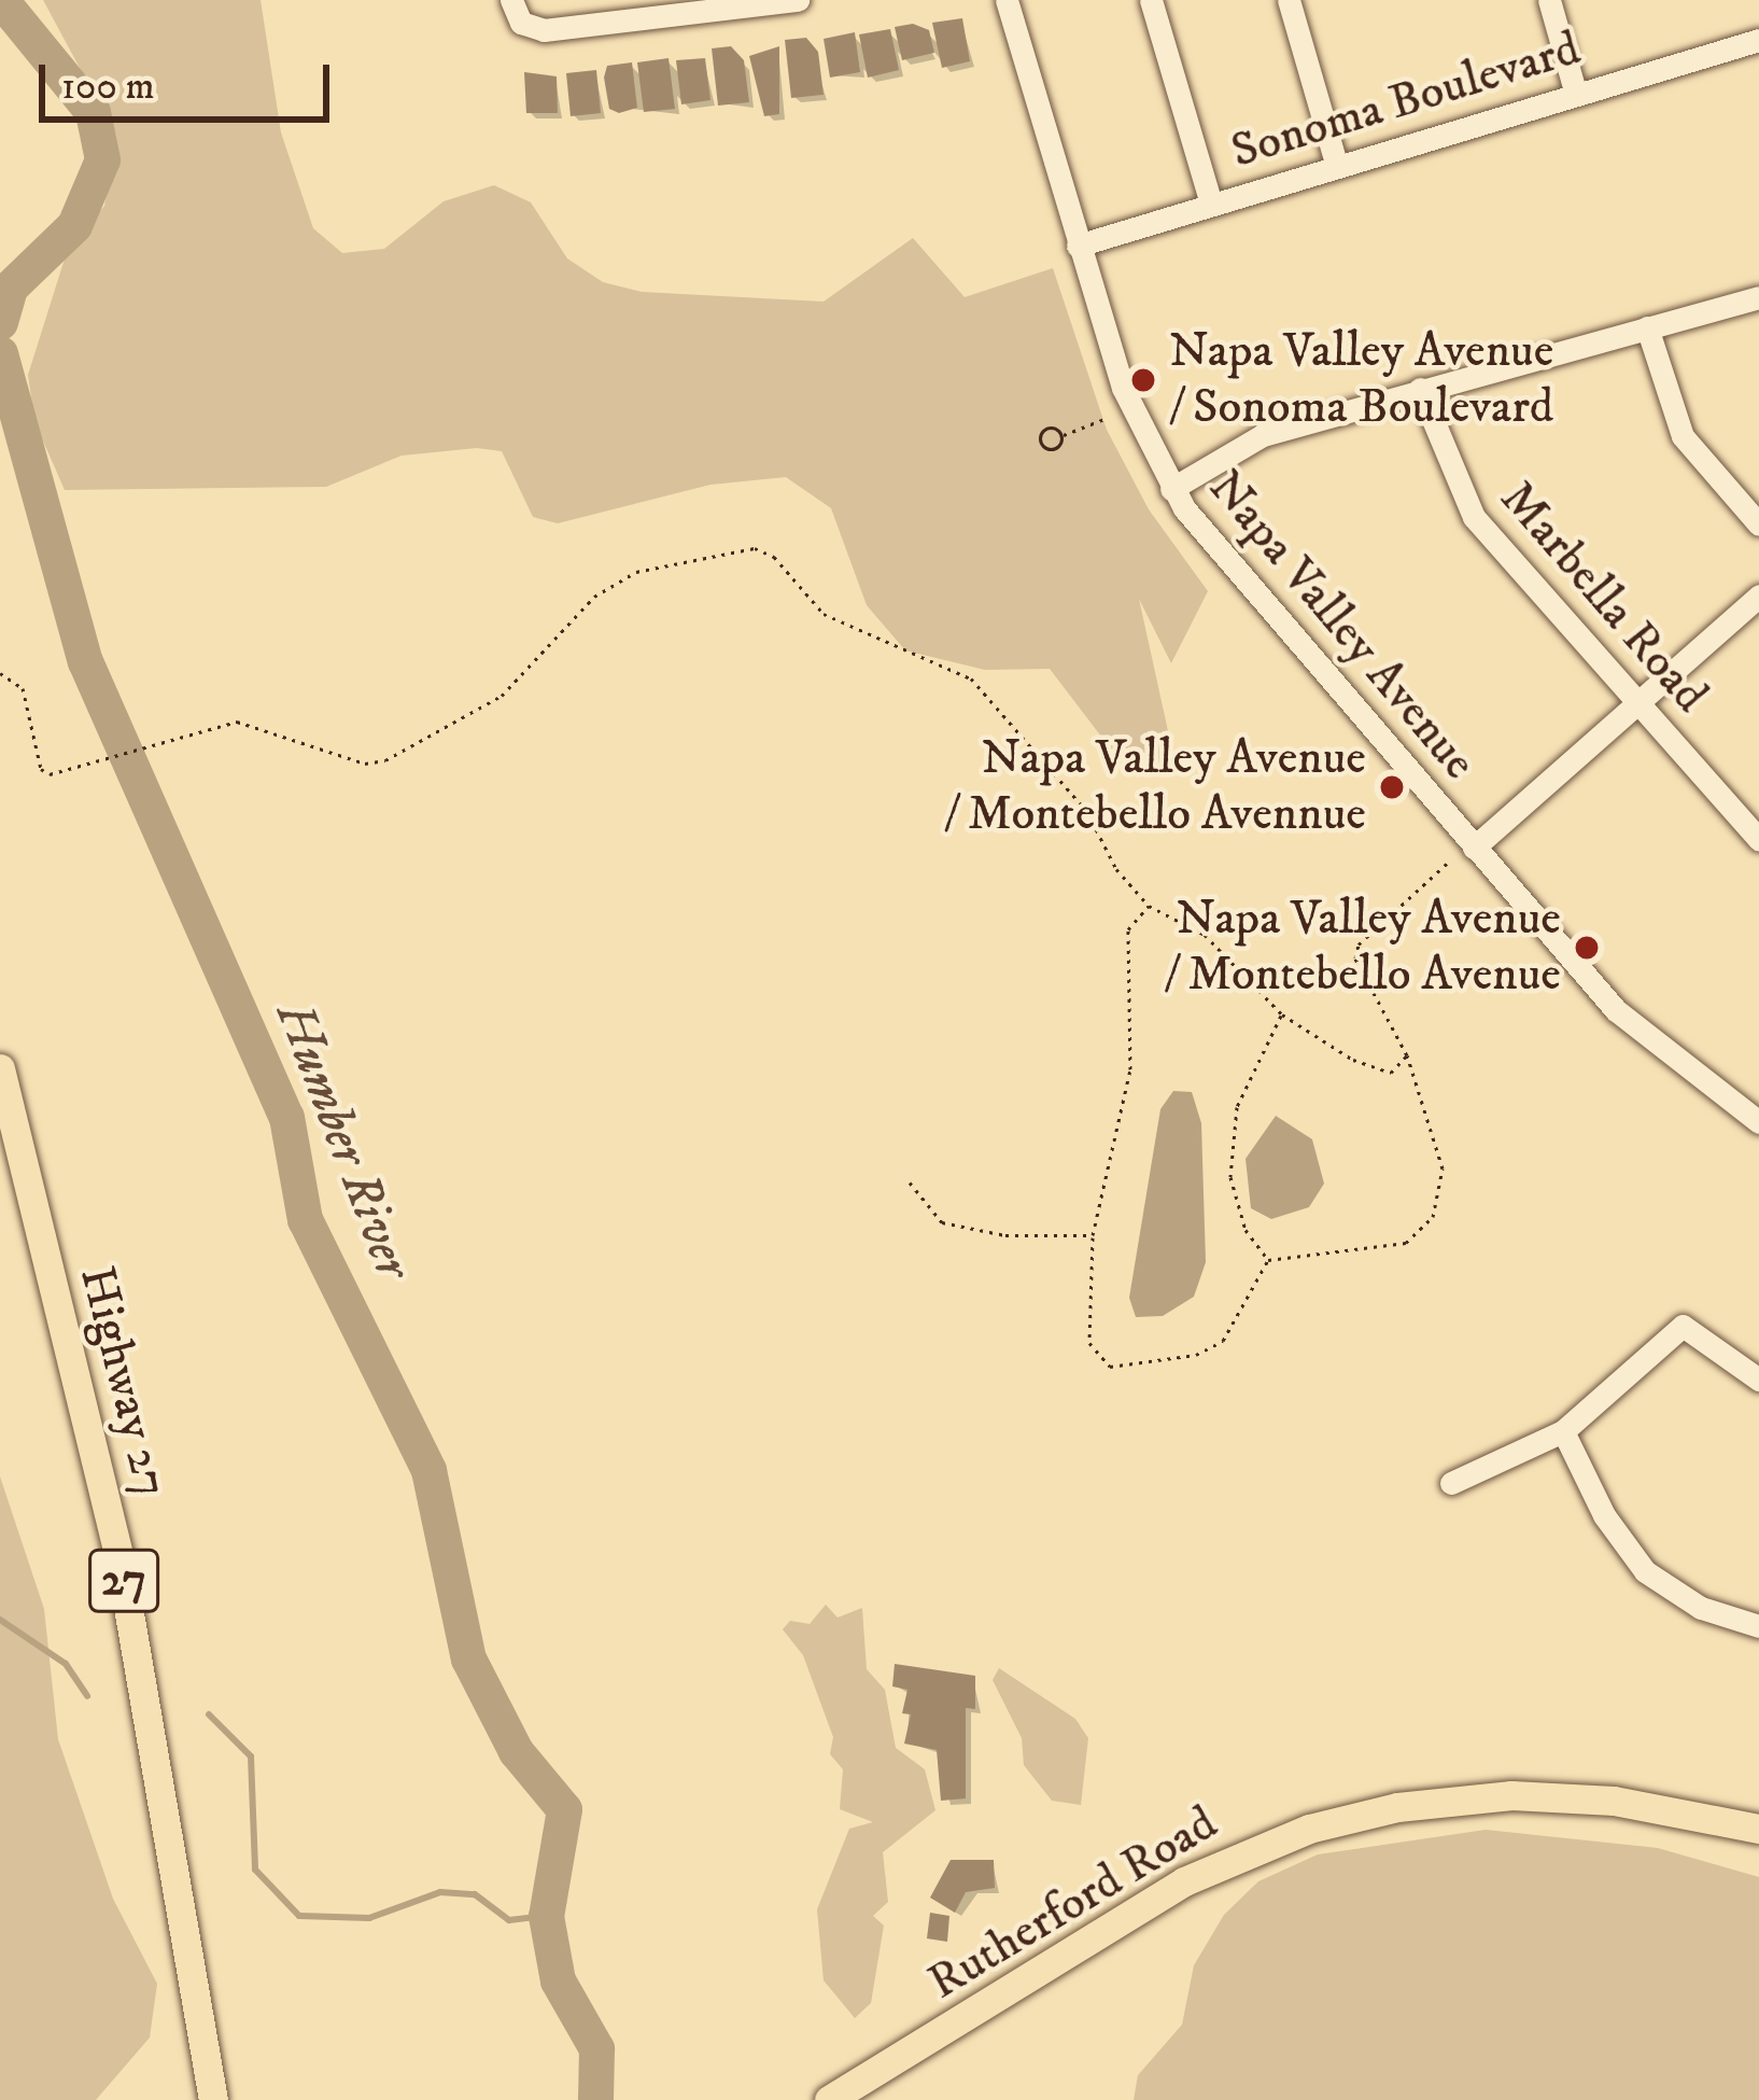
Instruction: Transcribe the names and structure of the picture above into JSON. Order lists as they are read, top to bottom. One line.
{"streets":{"main road":["Highway 27","27","Rutherford Road"],"street":["Sonoma Boulevard","Marbella Road","Napa Valley Avenue"]},"crossings":[["Sonoma Boulevard","Napa Valley Avenue"]],"water":["Humber River"],"places":["Napa Valley Avenue / Sonoma Boulevard","Napa Valley Avenue / Montebello Avennue","Napa Valley Avenue / Montebello Avenue"],"scale_bar":"100 m"}
